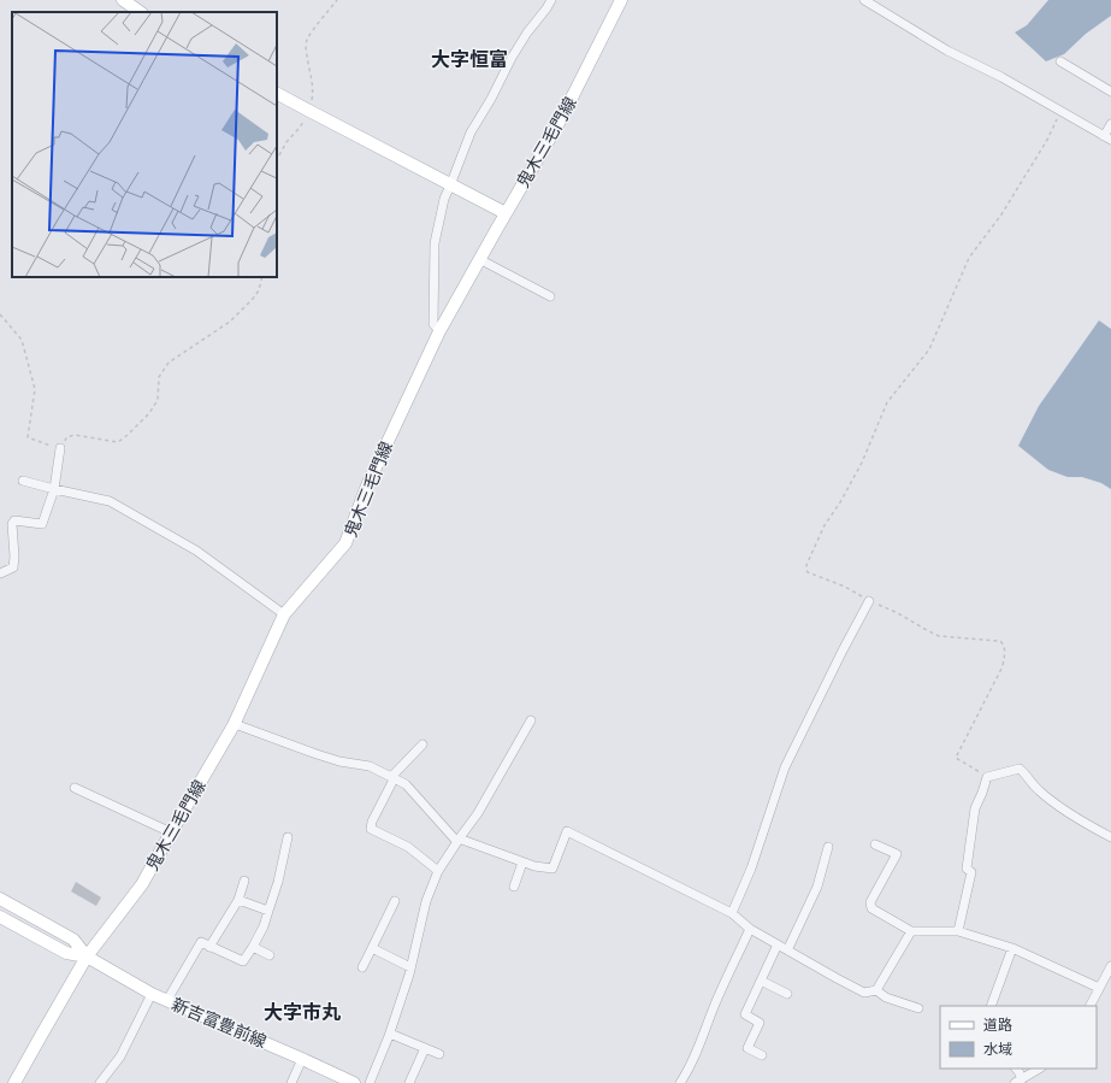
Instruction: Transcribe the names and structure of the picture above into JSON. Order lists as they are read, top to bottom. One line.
{"streets":{"main road":["鬼木三毛門線","新吉富豊前線"]},"crossings":[["鬼木三毛門線","新吉富豊前線"]],"districts":["大字恒富","大字市丸"],"legend":["道路","水域"]}
